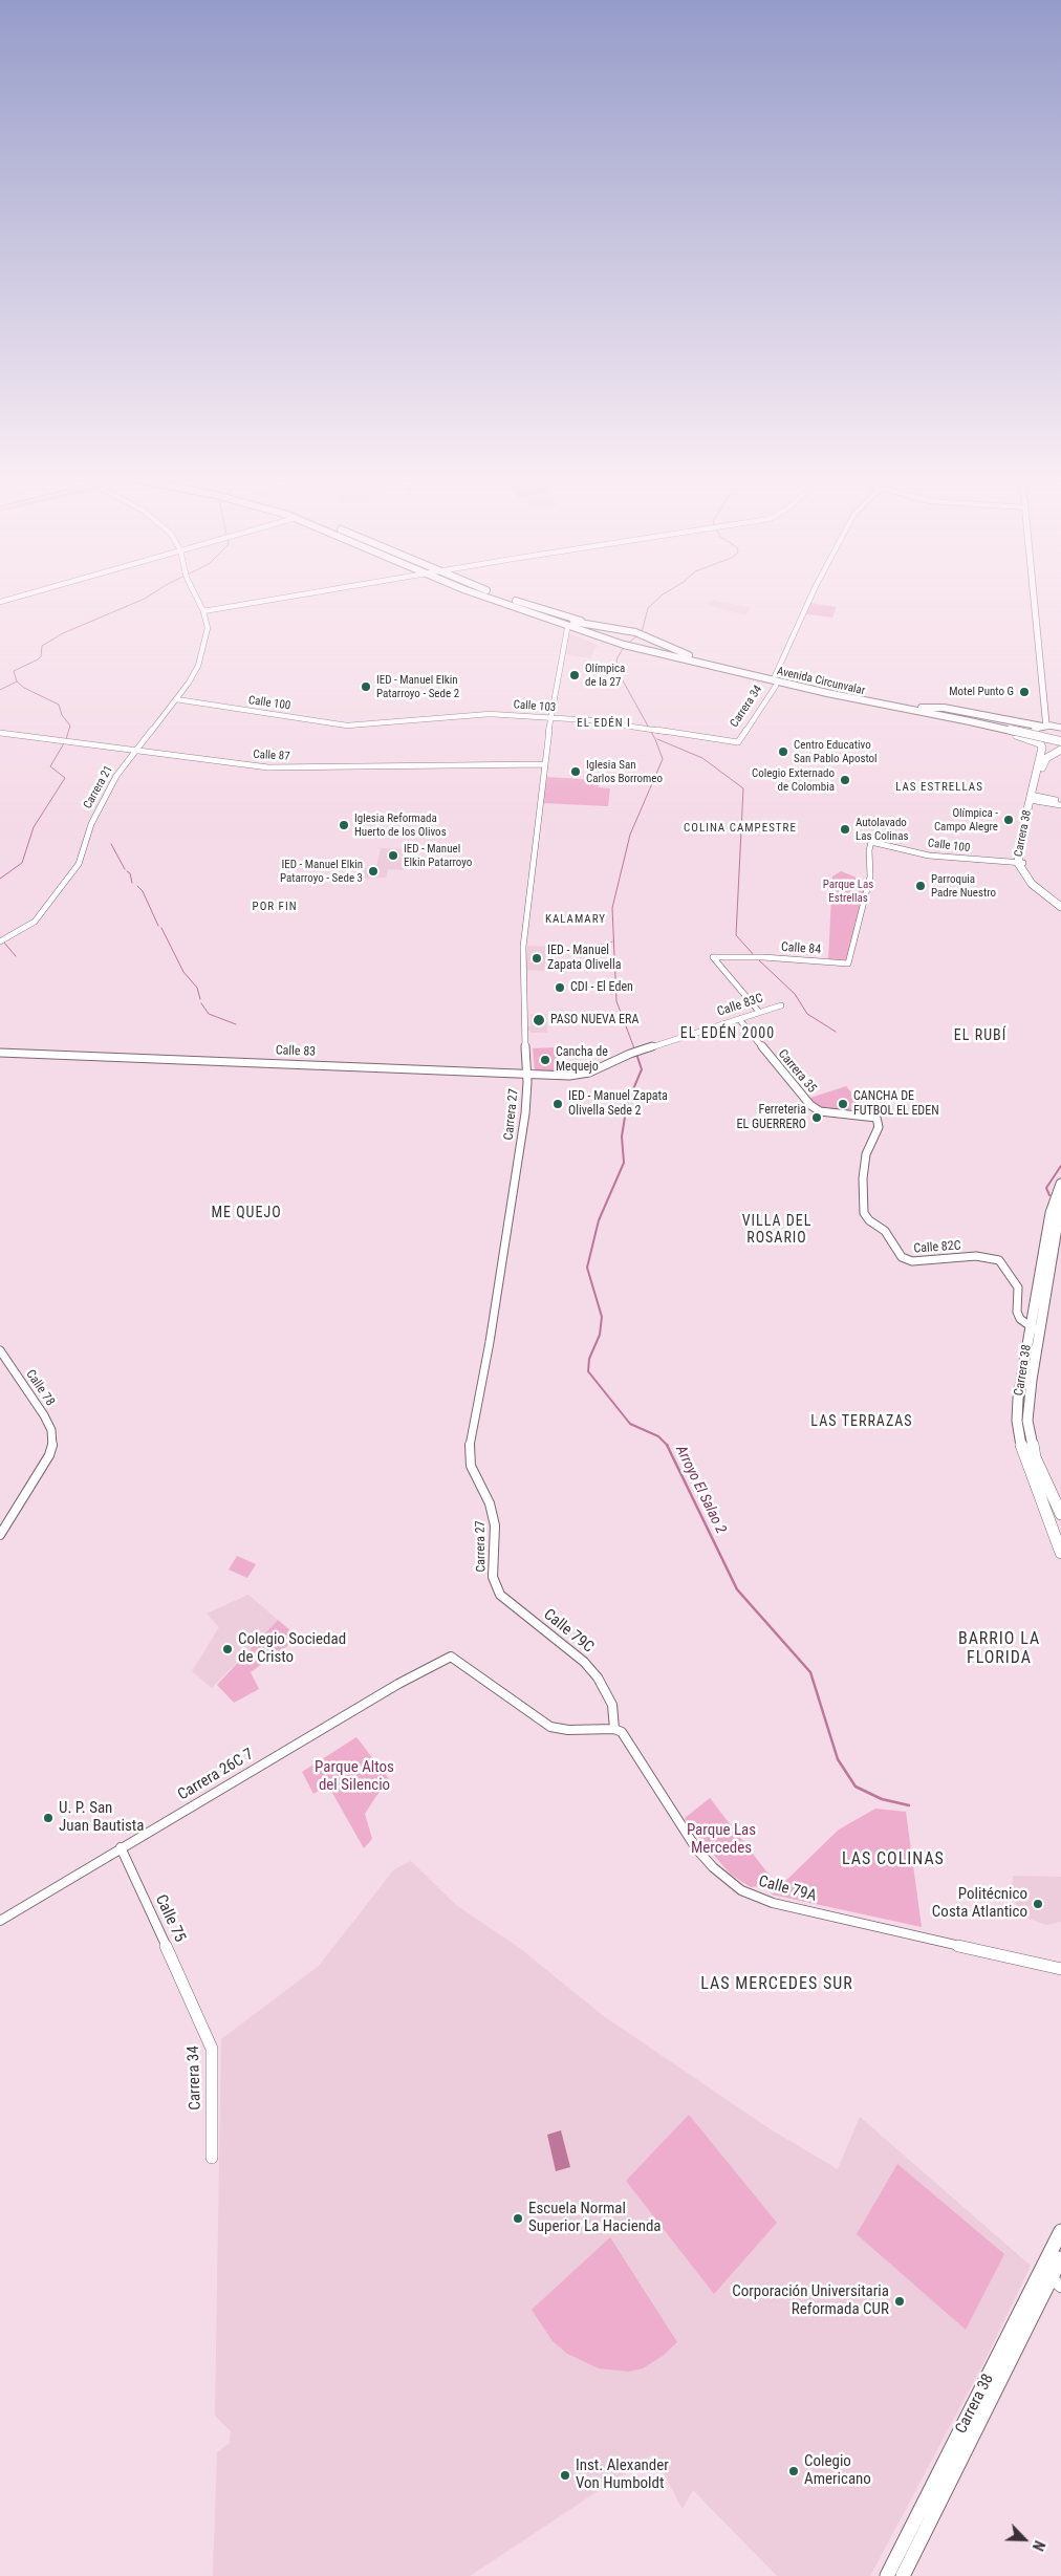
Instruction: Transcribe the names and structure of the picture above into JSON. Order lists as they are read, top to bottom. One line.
{"streets":{"highway":["Avenida Circunvalar"],"main road":["Carrera 38"],"street":["Calle 100","Calle 103","Carrera 34","Calle 87","Carrera 21","Calle 84","Calle 83C","Calle 83","Carrera 35","Carrera 27","Calle 82C","Calle 78","Calle 79C","Carrera 26C 7","Calle 79A","Calle 75"]},"crossings":[["Calle 100","Calle 103"],["Calle 100","Carrera 21"],["Calle 100","Carrera 38"],["Calle 100","Calle 84"],["Calle 103","Carrera 34"],["Calle 103","Carrera 27"],["Carrera 34","Calle 75"],["Calle 87","Carrera 21"],["Calle 87","Carrera 27"],["Carrera 38","Calle 82C"],["Calle 84","Calle 83C"],["Calle 83C","Calle 83"],["Calle 83C","Carrera 35"],["Calle 83","Carrera 27"],["Carrera 35","Calle 82C"],["Carrera 27","Calle 79C"],["Calle 79C","Carrera 26C 7"],["Calle 79C","Calle 79A"],["Carrera 26C 7","Calle 79A"],["Carrera 26C 7","Calle 75"]],"districts":["EL EDÉN I","LAS ESTRELLAS","COLINA CAMPESTRE","POR FIN","KALAMARY","EL EDÉN 2000","EL RUBÍ","ME QUEJO","VILLA DEL ROSARIO","LAS TERRAZAS","BARRIO LA FLORIDA","LAS COLINAS","LAS MERCEDES SUR"],"water":["Arroyo El Salao 2"],"parks":["Parque Las Estrellas","Parque Altos del Silencio","Parque Las Mercedes"],"places":["Olímpica de la 27","IED - Manuel Elkin Patarroyo - Sede 2","Motel Punto G","Centro Educativo San Pablo Apostol","Iglesia San Carlos Borromeo","Colegio Externado de Colombia","Olímpica - Campo Alegre","Iglesia Reformada Huerto de los Olivos","Autolavado Las Colinas","IED - Manuel Elkin Patarroyo","IED - Manuel Elkin Patarroyo - Sede 3","Parroquia Padre Nuestro","IED - Manuel Zapata Olivella","CDI - El Eden","PASO NUEVA ERA","Cancha de Mequejo","IED - Manuel Zapata Olivella Sede 2","CANCHA DE FUTBOL EL EDEN","Ferreteria EL GUERRERO","Colegio Sociedad de Cristo","U. P. San Juan Bautista","Politécnico Costa Atlantico","Escuela Normal Superior La Hacienda","Corporación Universitaria Reformada CUR","Colegio Americano","Inst. Alexander Von Humboldt"],"north":"bottom right"}
